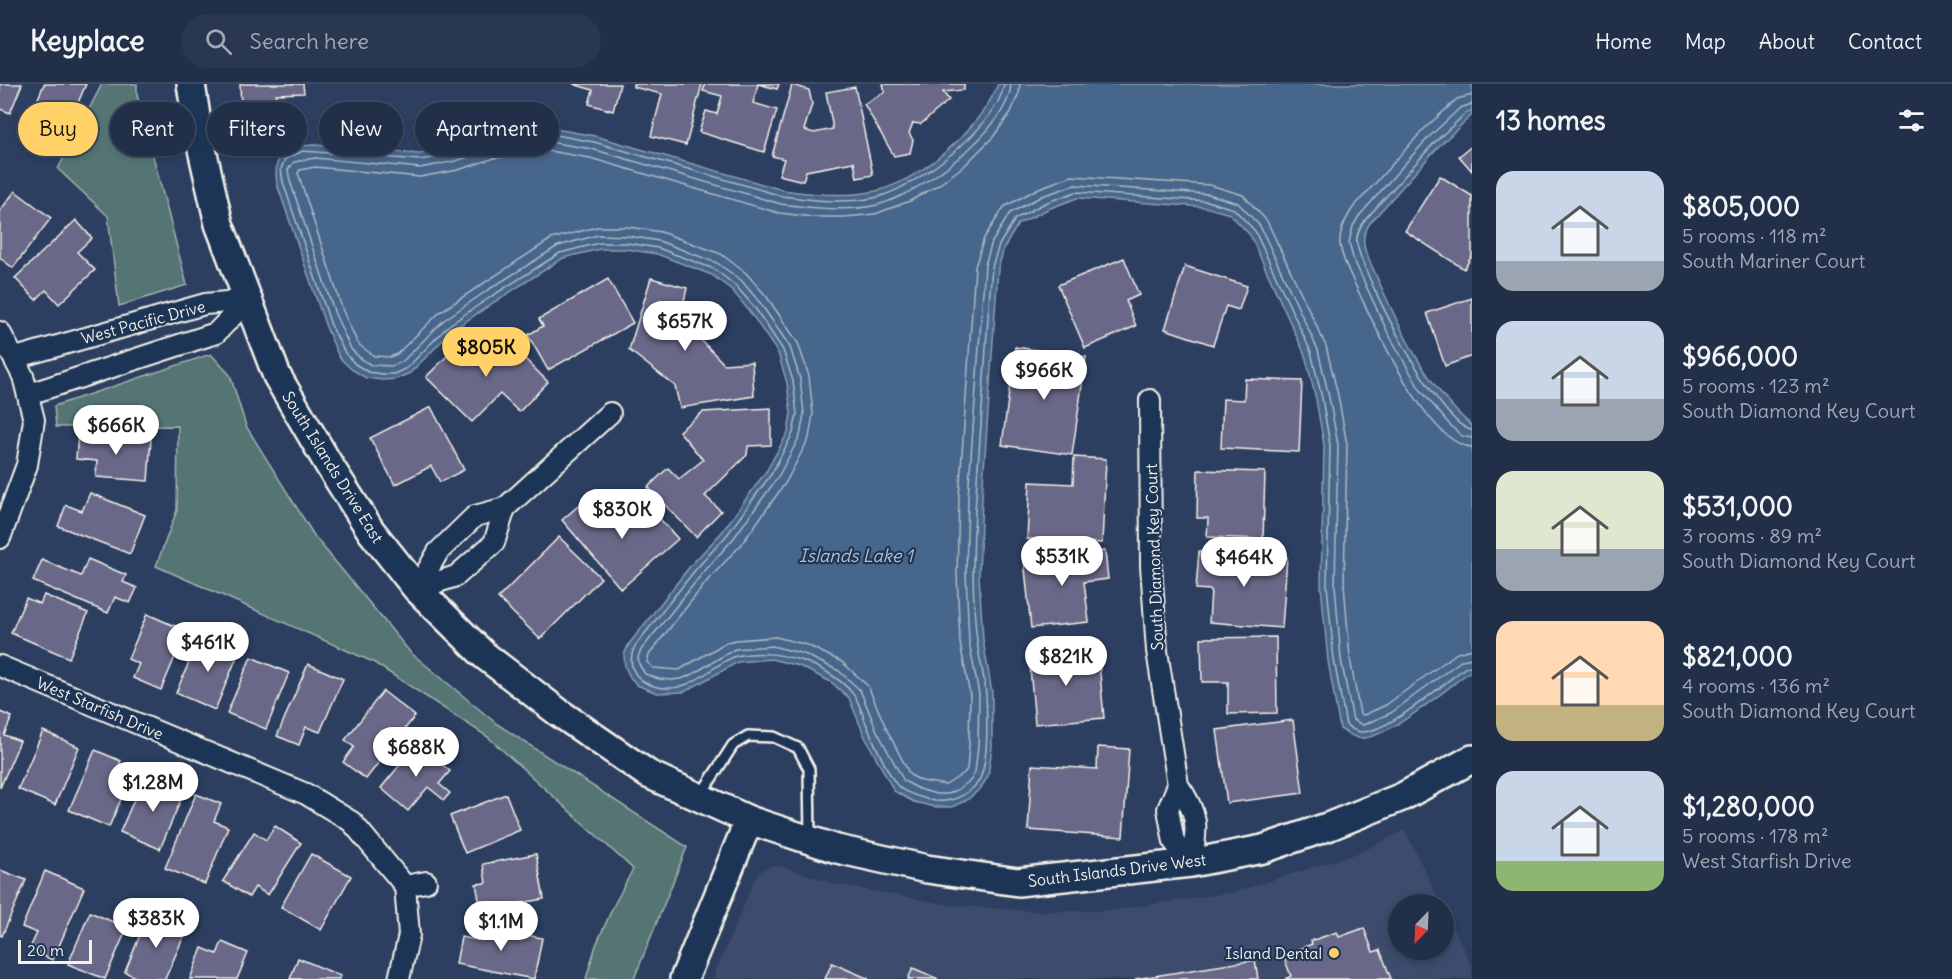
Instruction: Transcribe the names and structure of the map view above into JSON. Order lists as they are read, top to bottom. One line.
{"streets":{"street":["West Pacific Drive","South Islands Drive East","South Diamond Key Court","West Starfish Drive","South Islands Drive West"]},"crossings":[["West Pacific Drive","South Islands Drive East"],["South Islands Drive East","South Islands Drive West"],["South Diamond Key Court","South Islands Drive West"]],"water":["Islands Lake 1"],"places":["Island Dental"],"scale_bar":"20 m","north":"bottom left","page":{"header":"Keyplace","search":"Search here","nav":["Home","Map","About","Contact"],"heading":"13 homes","chip":["Buy","Rent","Filters","New","Apartment"],"list":[{"name":"$805,000","note":"5 rooms · 118 m² · South Mariner Court"},{"name":"$966,000","note":"5 rooms · 123 m² · South Diamond Key Court"},{"name":"$531,000","note":"3 rooms · 89 m² · South Diamond Key Court"},{"name":"$821,000","note":"4 rooms · 136 m² · South Diamond Key Court"},{"name":"$1,280,000","note":"5 rooms · 178 m² · West Starfish Drive"}],"price":["$657K","$805K","$966K","$666K","$830K","$531K","$464K","$461K","$821K","$688K","$1.28M","$383K","$1.1M"],"scale":"20 m"}}
